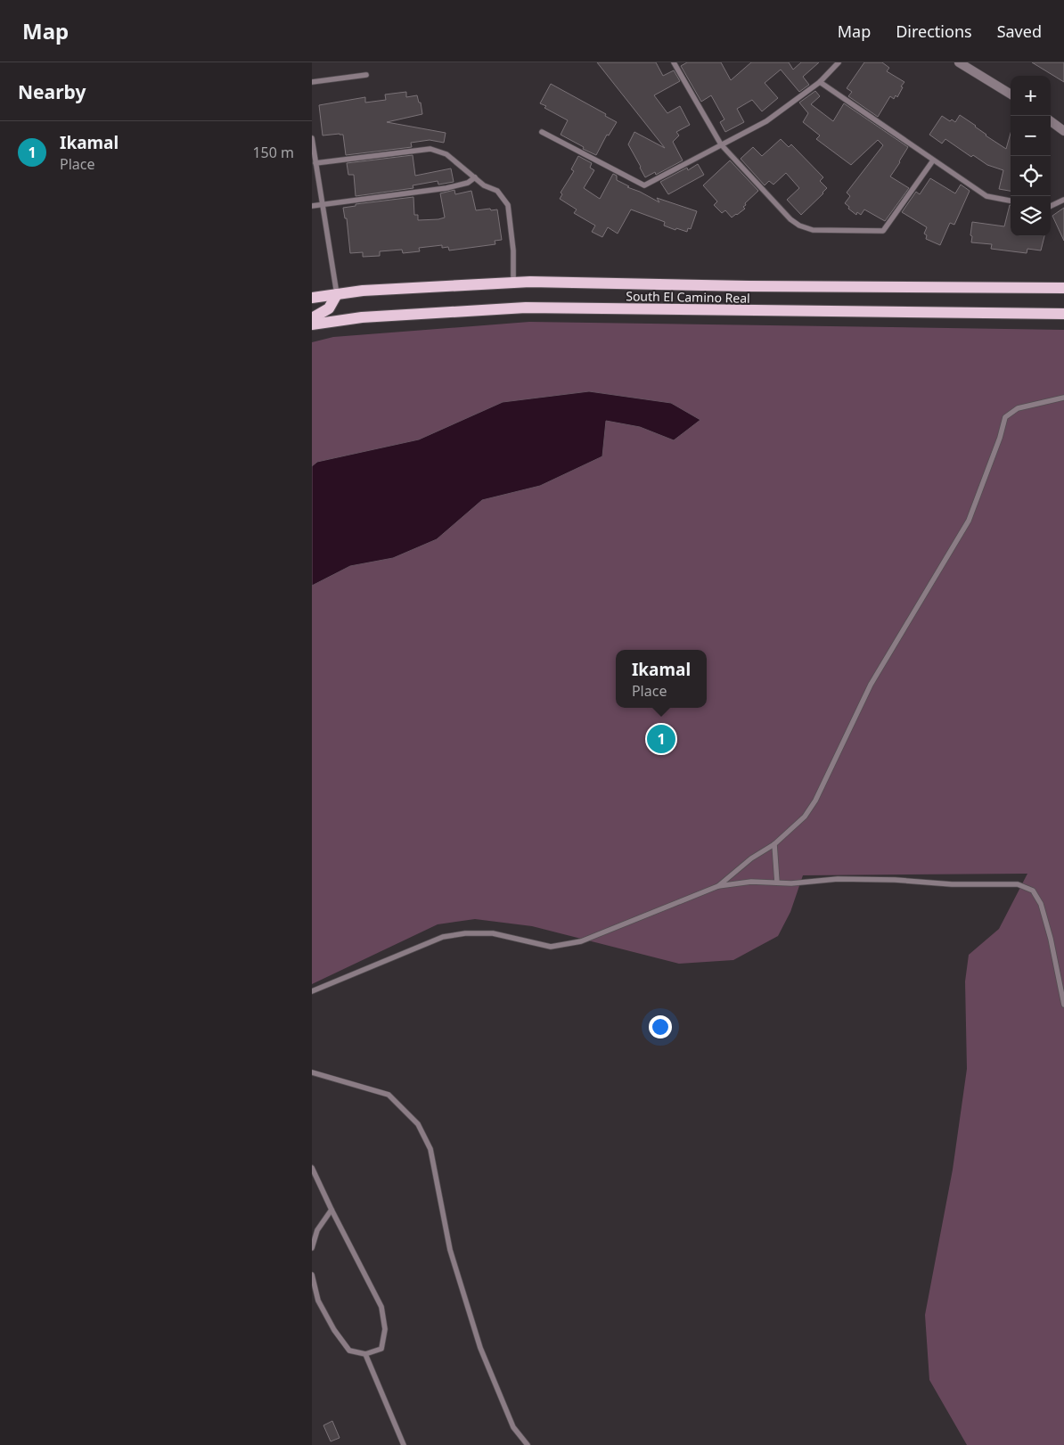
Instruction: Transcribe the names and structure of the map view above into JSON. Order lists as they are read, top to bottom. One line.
{"streets":{"main road":["South El Camino Real"]},"page":{"header":"Map","nav":["Map","Directions","Saved"],"heading":"Nearby","map_buttons":["+","−"],"list":[{"mark":"1","name":"Ikamal","note":"Place","value":"150 m"}],"popup":["Ikamal","Place"],"pins":"1"}}
